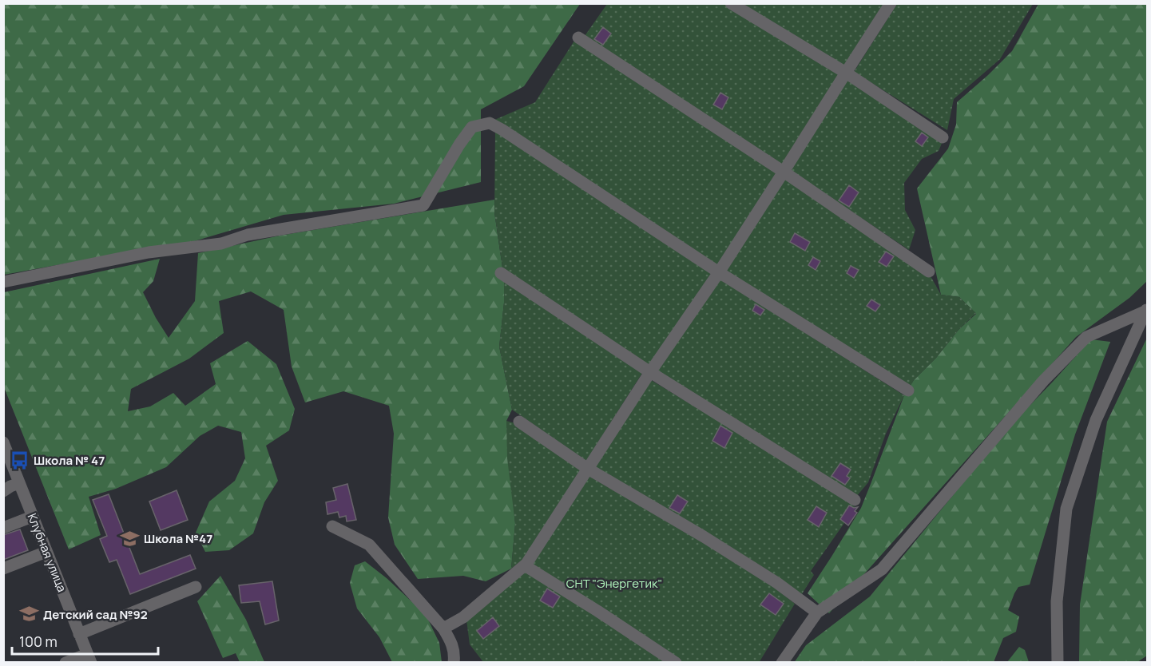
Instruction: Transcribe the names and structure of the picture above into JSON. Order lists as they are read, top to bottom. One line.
{"streets":{"street":["Клубная улица"]},"parks":["СНТ \"Энергетик\""],"places":{"bus stop":["Школа № 47"],"school or university":["Школа №47","Детский сад №92"]},"scale_bar":"100 m"}
